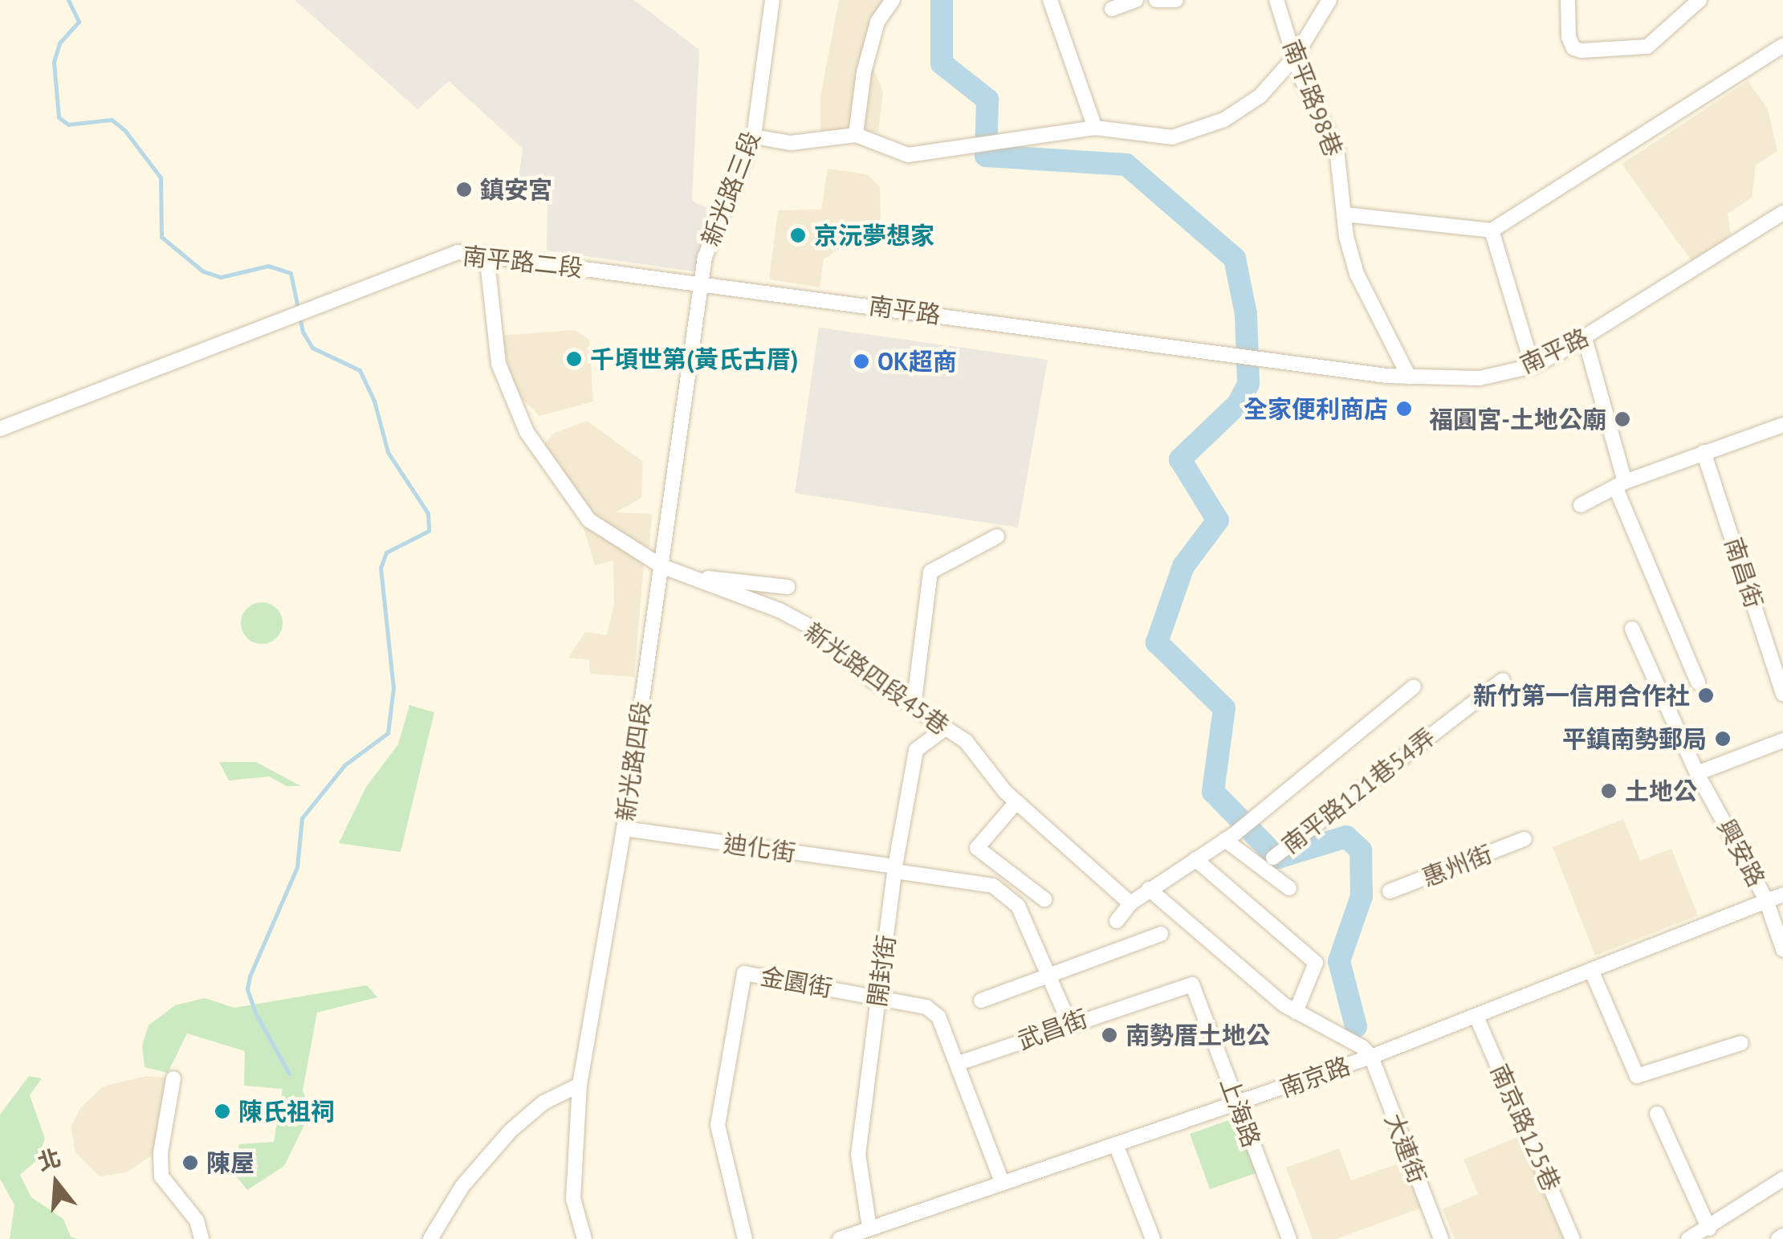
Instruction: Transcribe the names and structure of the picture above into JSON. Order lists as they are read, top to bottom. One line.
{"streets":{"street":["南平路98巷","新光路三段","南平路二段","南平路","南昌街","新光路四段45巷","新光路四段","南平路121巷54弄","迪化街","興安路","惠州街","開封街","金園街","武昌街","南京路","上海路","南京路125巷","大連街"]},"crossings":[["南平路98巷","南平路"],["新光路三段","南平路二段"],["新光路三段","南平路"],["新光路三段","新光路四段"],["南平路二段","南平路"],["南平路二段","新光路四段45巷"],["南平路二段","新光路四段"],["南平路","新光路四段"],["新光路四段45巷","新光路四段"],["新光路四段45巷","開封街"],["新光路四段","迪化街"],["迪化街","開封街"],["迪化街","武昌街"],["興安路","南京路"],["開封街","金園街"],["開封街","南京路"],["金園街","武昌街"],["金園街","南京路"],["武昌街","上海路"],["南京路","上海路"],["南京路","南京路125巷"],["南京路","大連街"]],"places":["鎮安宮","京沅夢想家","千頃世第(黃氏古厝)","OK超商","全家便利商店","福圓宮-土地公廟","新竹第一信用合作社","平鎮南勢郵局","土地公","南勢厝土地公","陳氏祖祠","陳屋"],"north":"top"}
